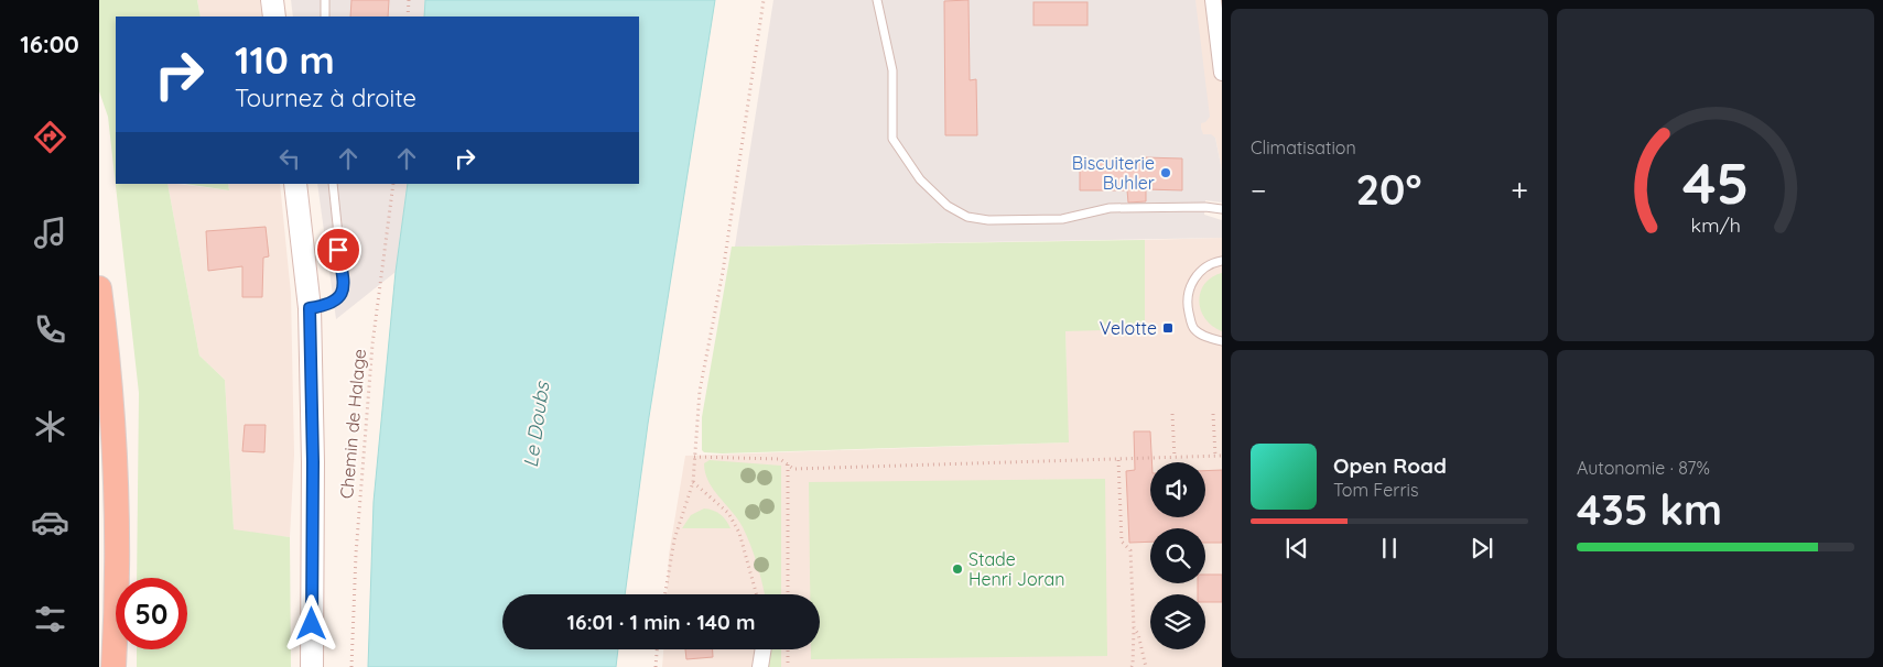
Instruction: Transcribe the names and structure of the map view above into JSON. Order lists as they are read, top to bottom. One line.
{"streets":{"path":["Chemin de Halage"]},"water":["Le Doubs"],"places":{"other":["Biscuiterie Buhler","Stade Henri Joran"],"transit":["Velotte"]},"page":{"tabs":"16:00","tile":["Climatisation",["Autonomie · 87%","435 km"]],"turn":["110 m","Tournez à droite"],"heat":["−","20°","+"],"song":["Open Road","Tom Ferris"],"limit":"50","trip":"16:01 · 1 min · 140 m","gauge":["45","km/h"]}}
